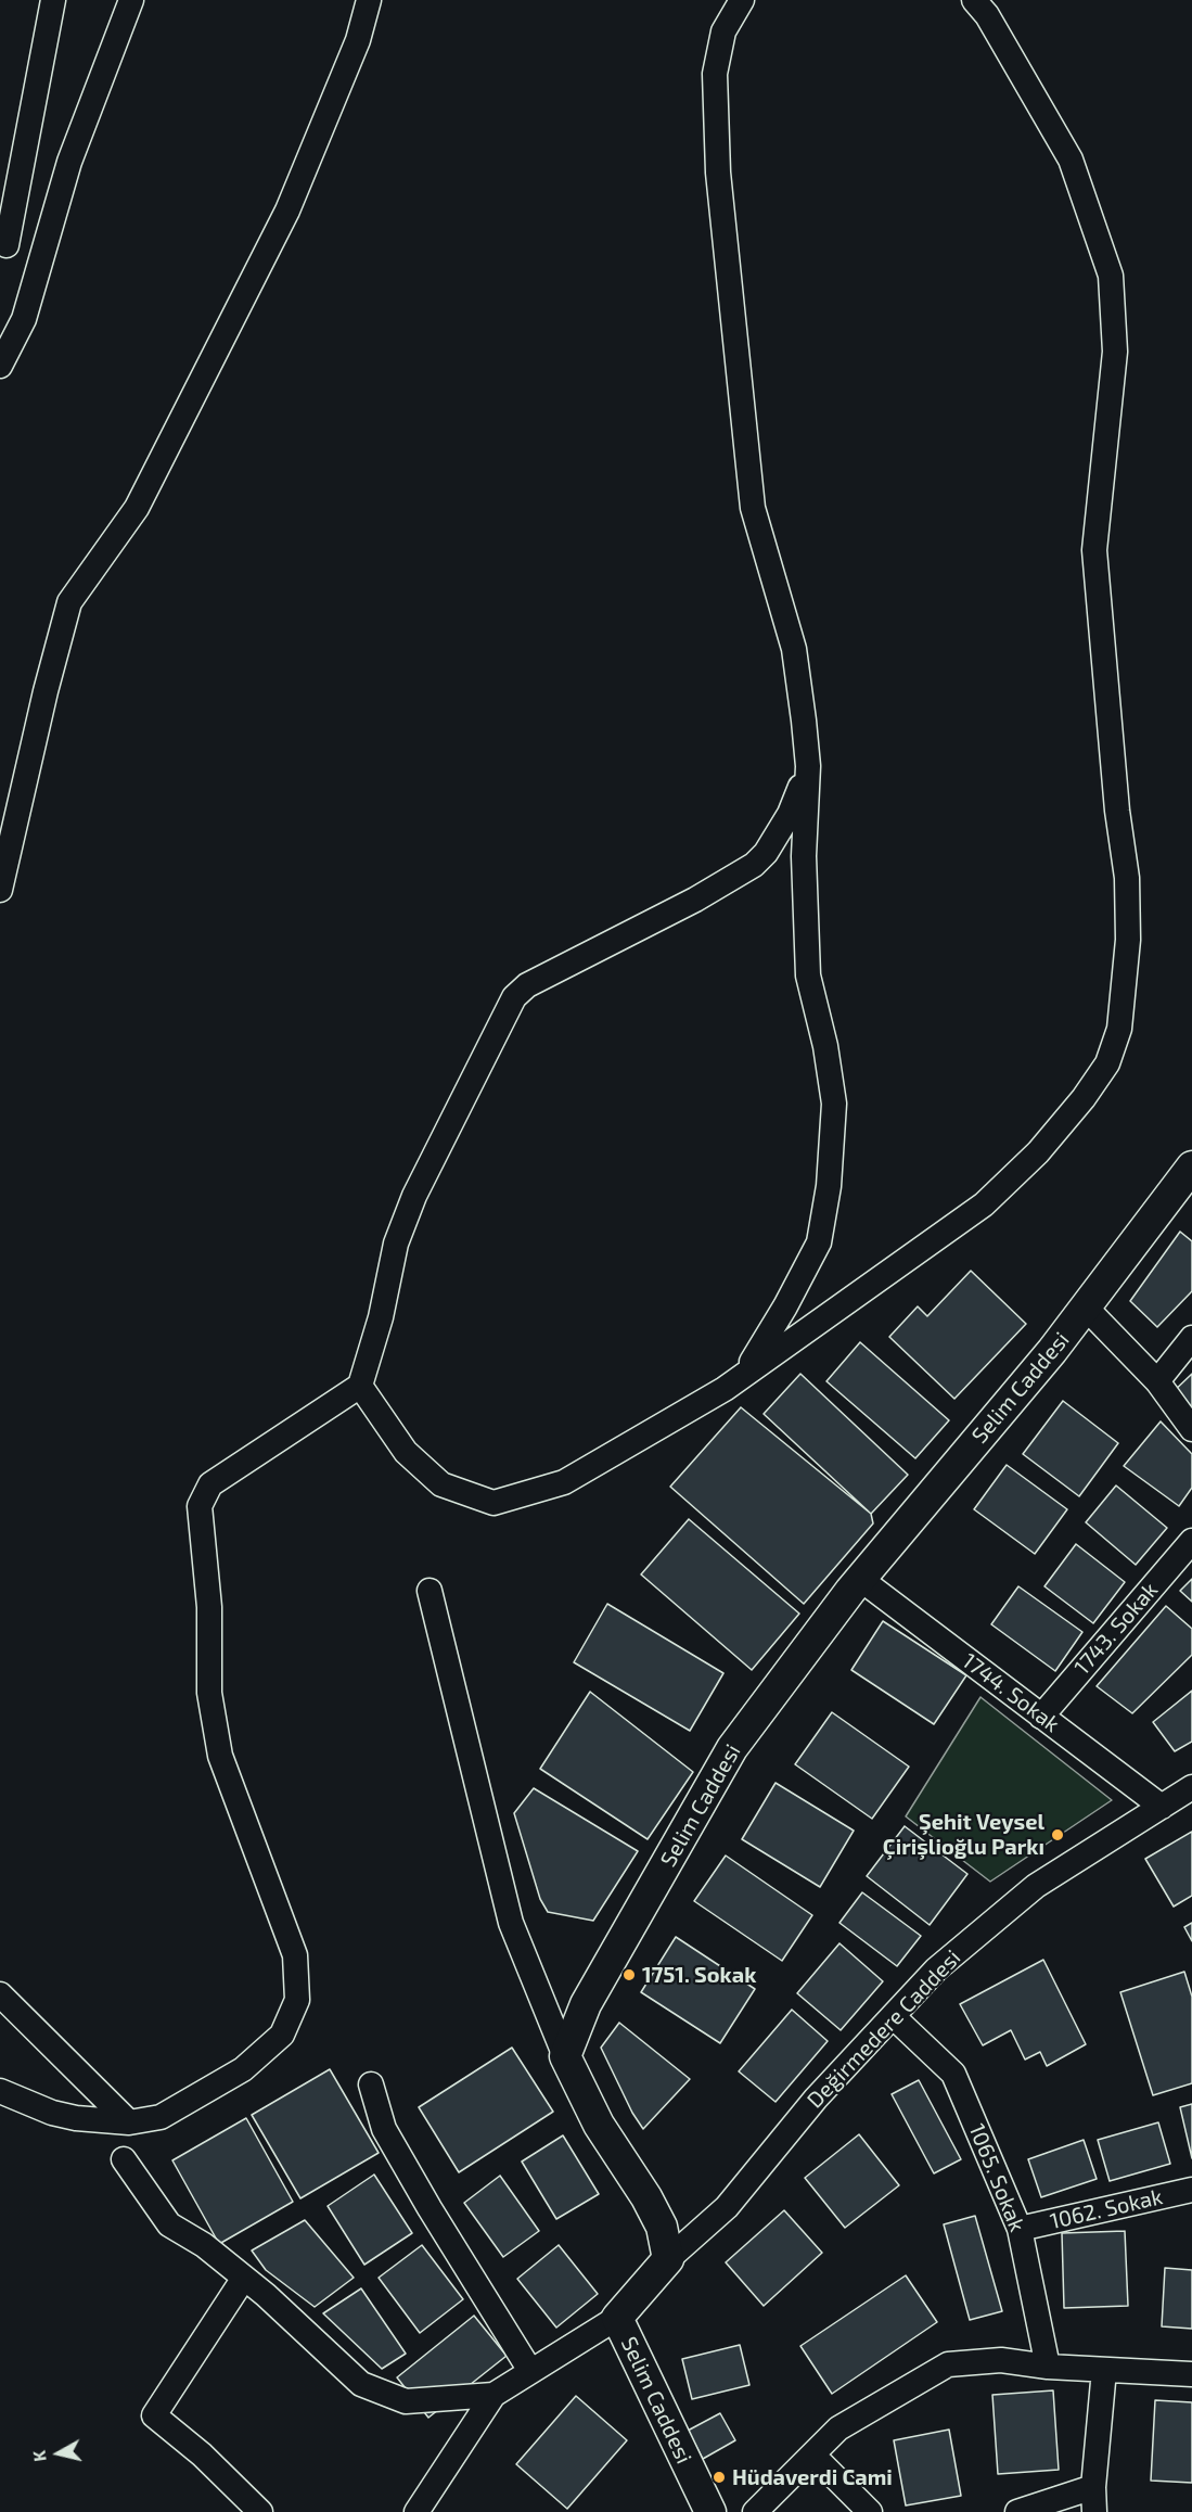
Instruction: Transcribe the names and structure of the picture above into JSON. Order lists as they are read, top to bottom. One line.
{"streets":{"main road":["Selim Caddesi"],"street":["1743. Sokak","1744. Sokak","Değirmedere Caddesi","1065. Sokak","1062. Sokak"]},"crossings":[["Selim Caddesi","1744. Sokak"],["Selim Caddesi","Değirmedere Caddesi"],["1743. Sokak","1744. Sokak"],["1744. Sokak","Değirmedere Caddesi"],["Değirmedere Caddesi","1065. Sokak"],["1065. Sokak","1062. Sokak"]],"places":["Şehit Veysel Çirişlioğlu Parkı","1751. Sokak","Hüdaverdi Cami"],"north":"left"}
